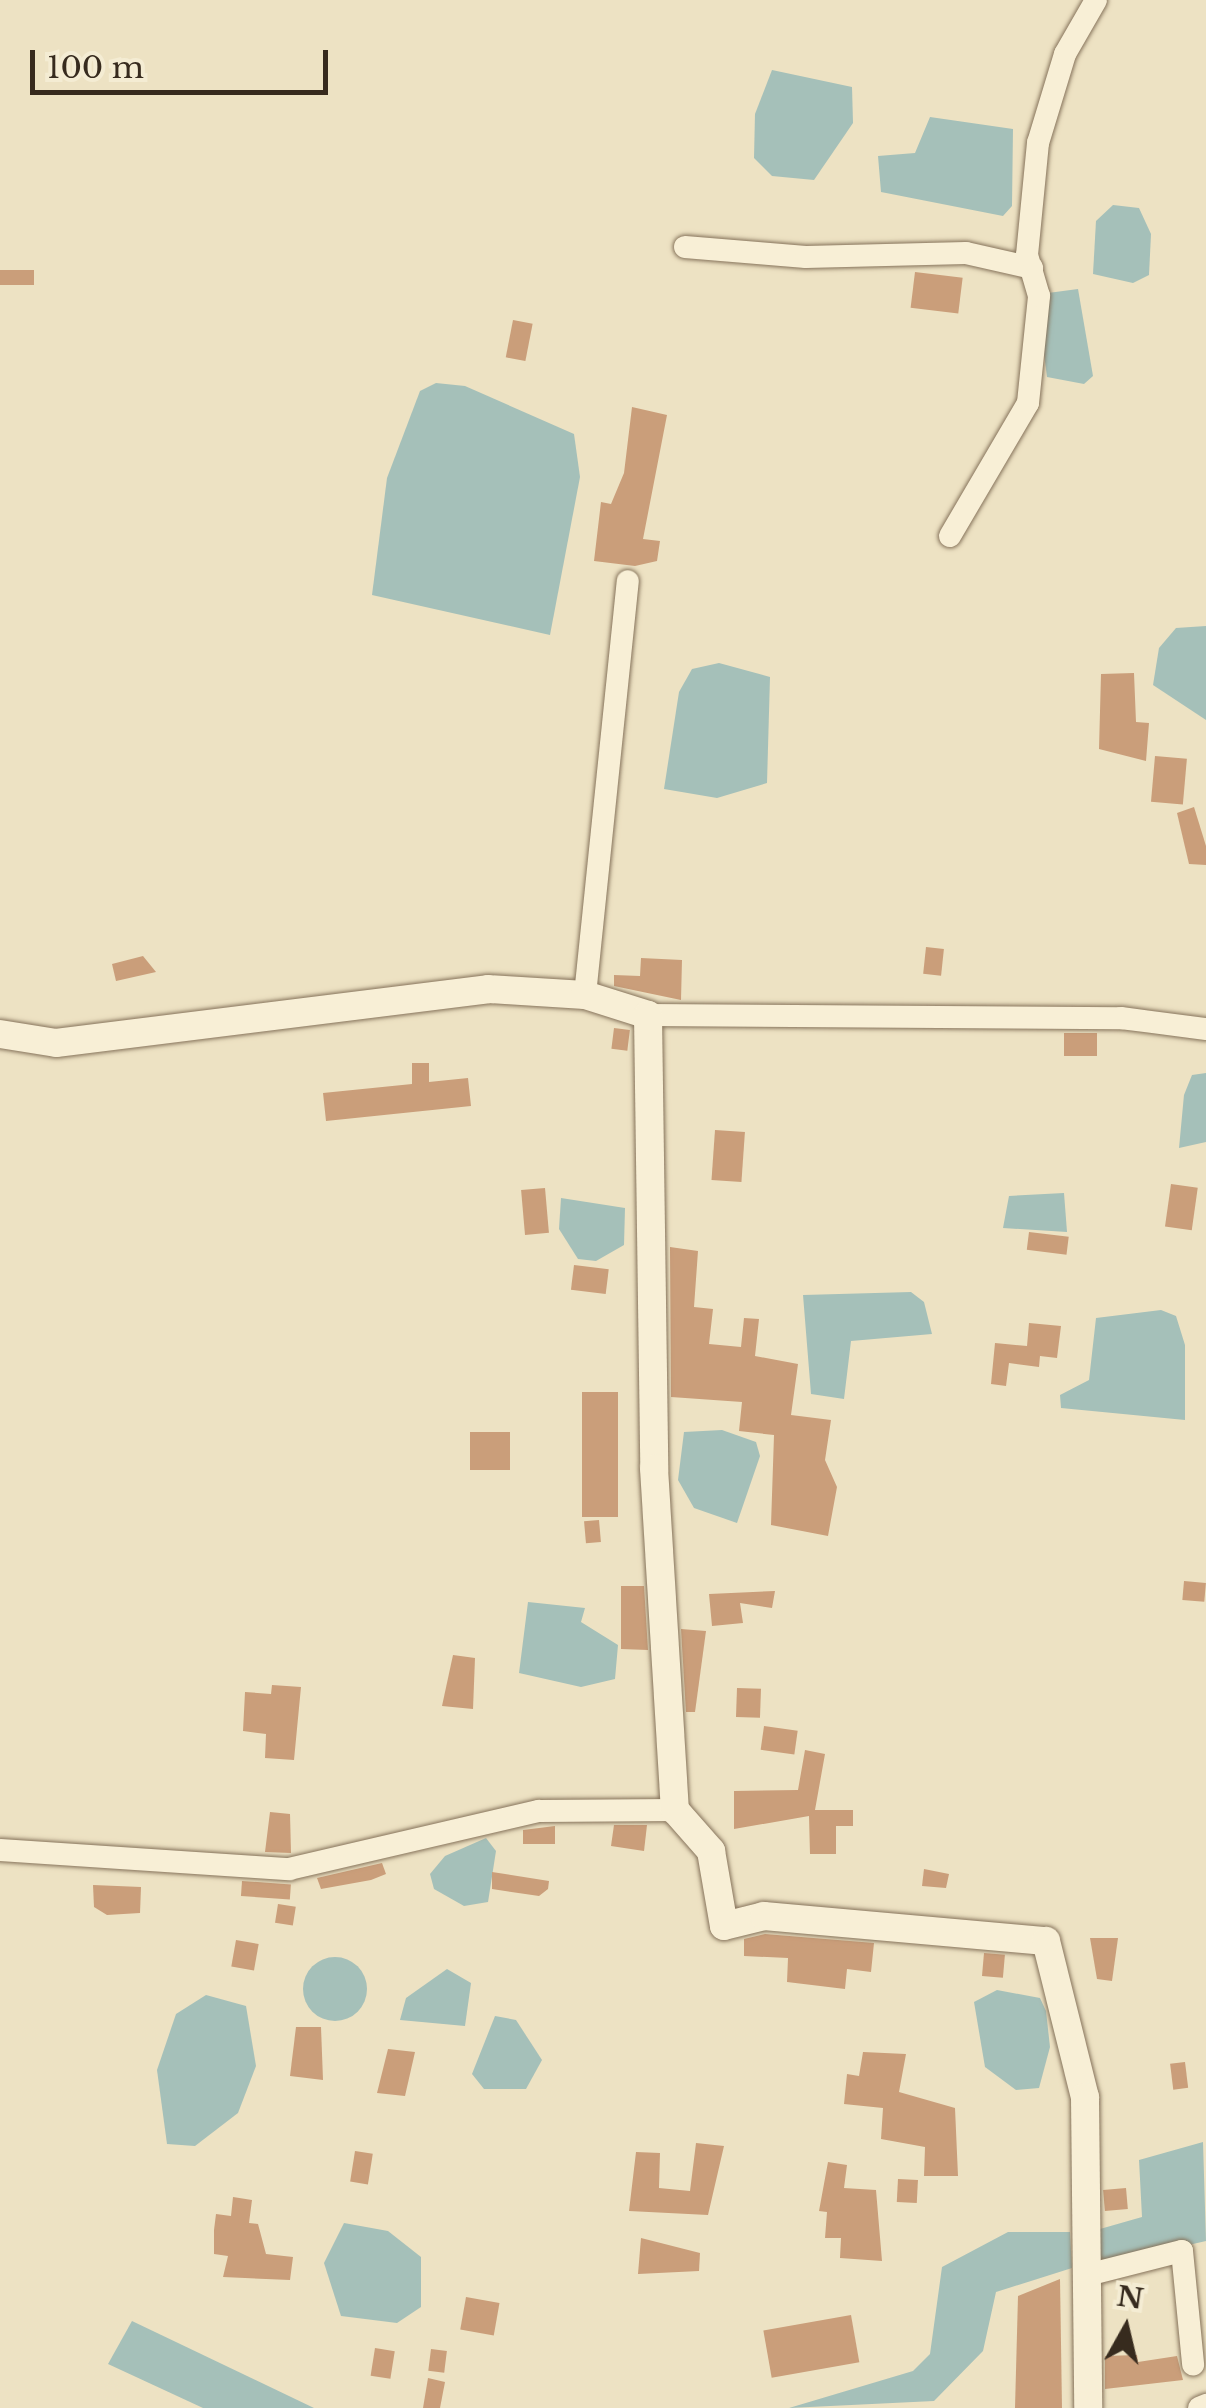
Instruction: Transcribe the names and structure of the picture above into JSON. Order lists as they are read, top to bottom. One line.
{"scale_bar":"100 m","north":"top"}
